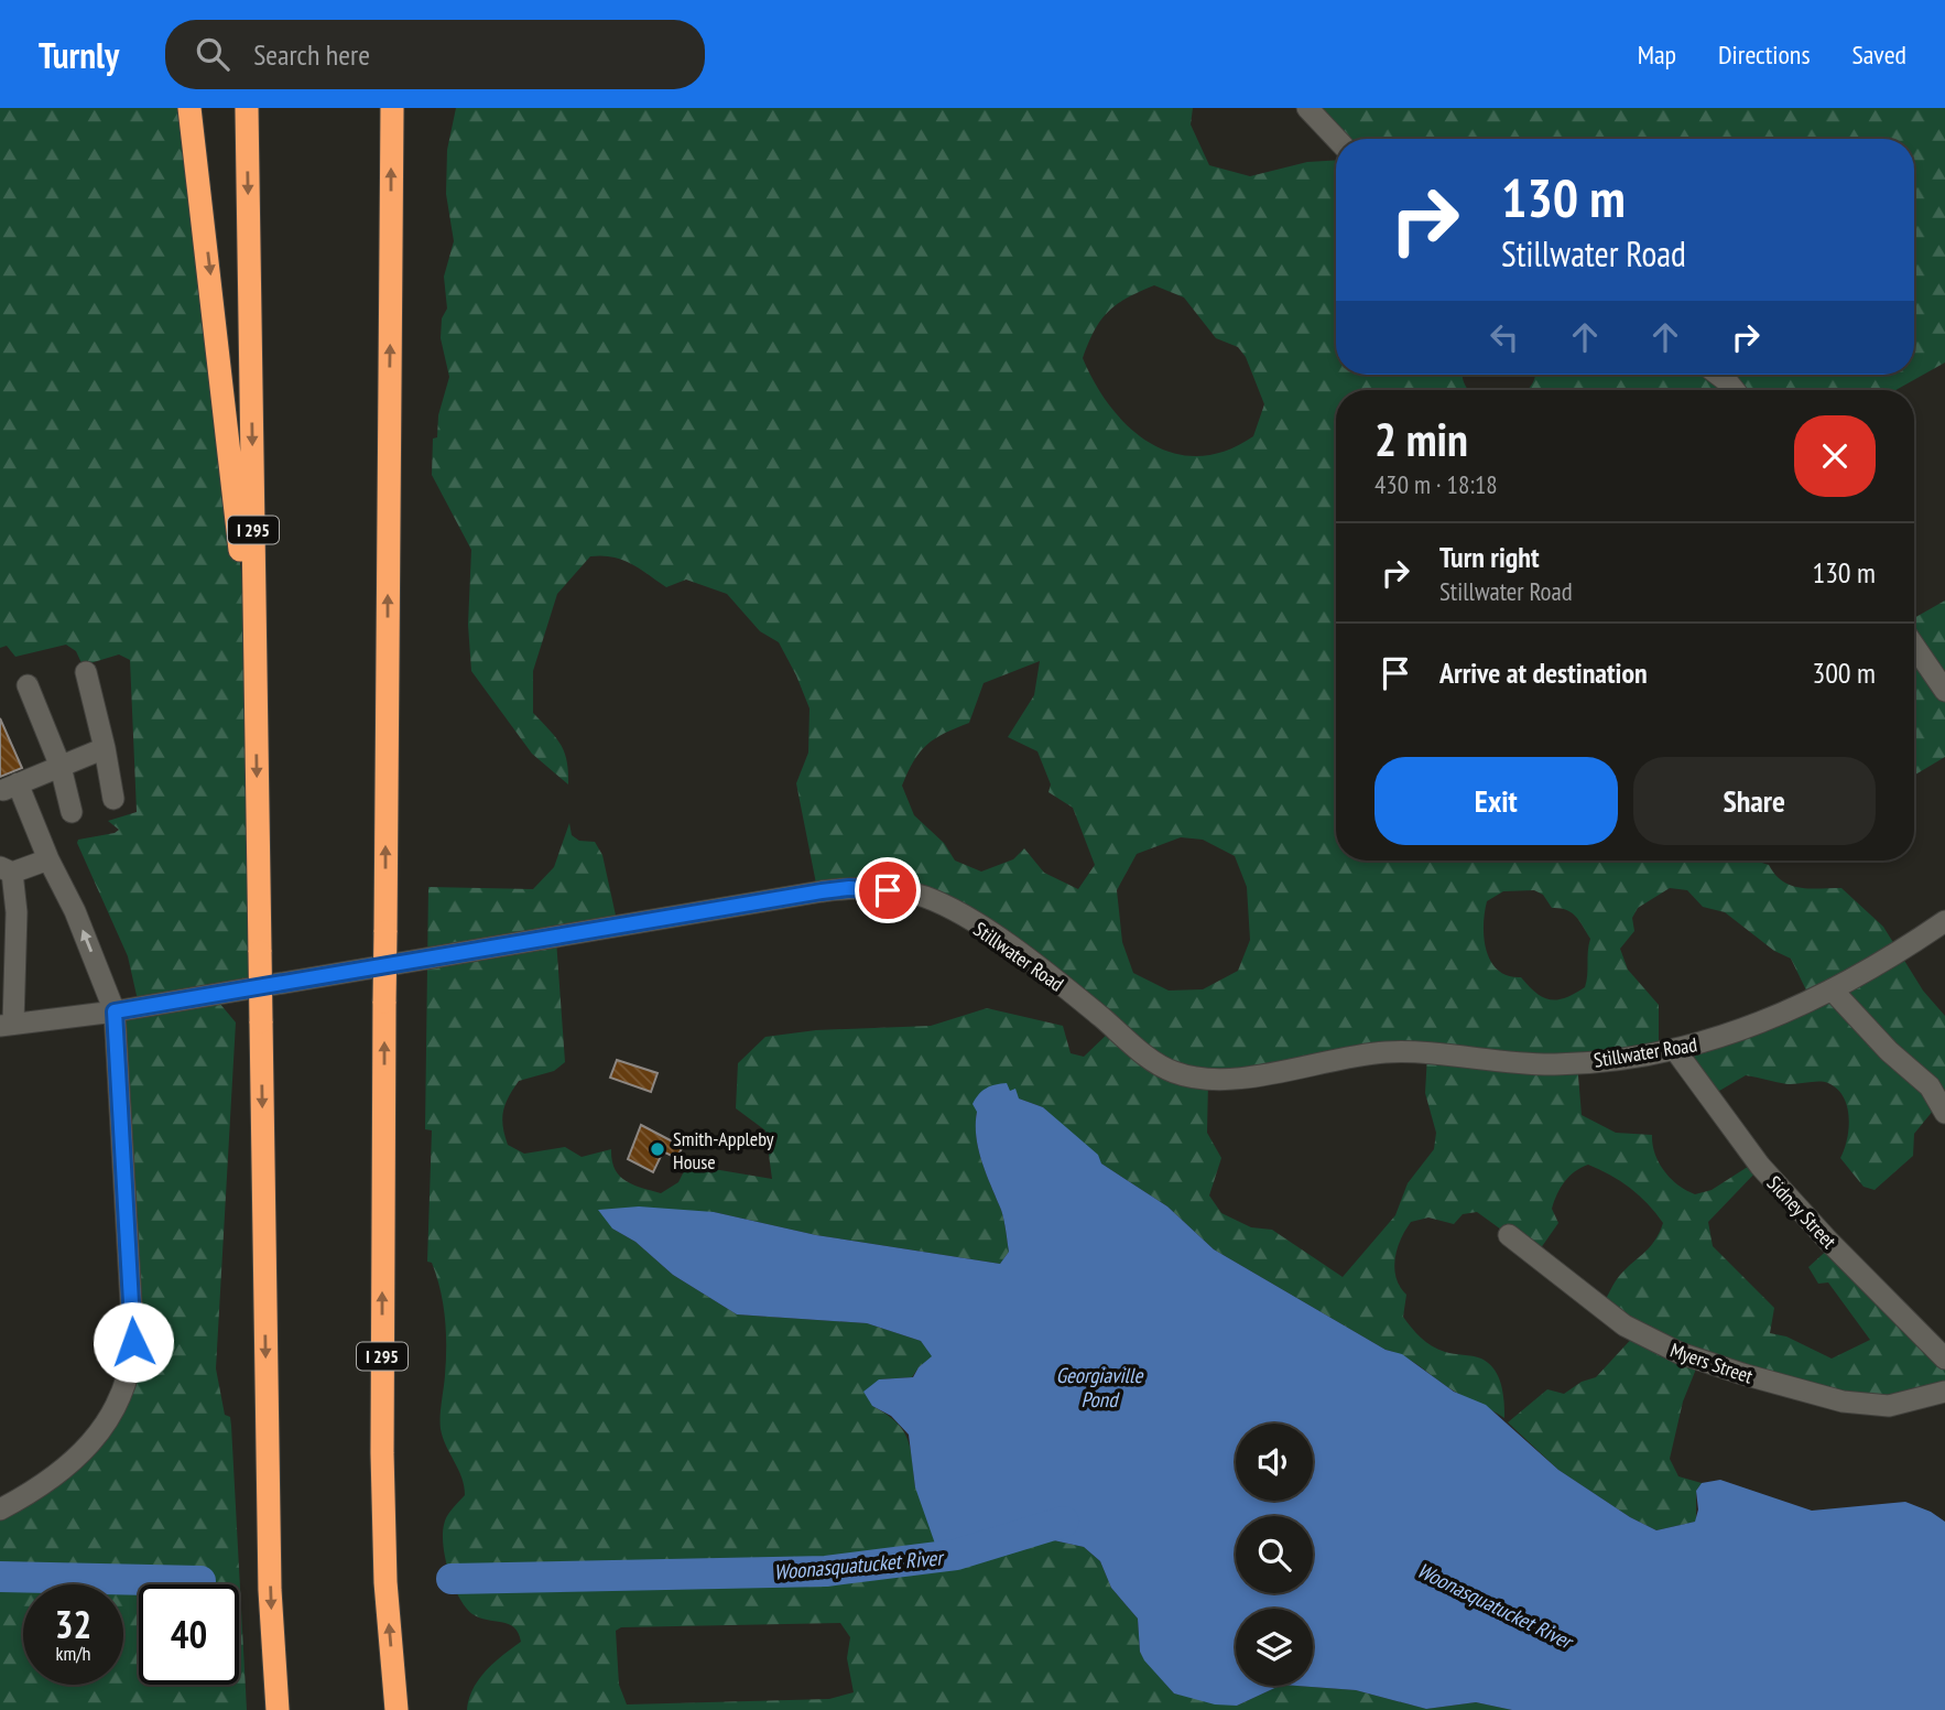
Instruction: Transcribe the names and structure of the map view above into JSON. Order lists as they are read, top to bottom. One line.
{"streets":{"highway":["I 295"],"street":["Stillwater Road","Sidney Street","Myers Street"]},"crossings":[["Stillwater Road","Sidney Street"]],"water":["Georgiaville Pond","Woonasquatucket River"],"places":["Smith-Appleby House"],"page":{"header":"Turnly","search":"Search here","nav":["Map","Directions","Saved"],"turn":["130 m","Stillwater Road"],"heading":["2 min","430 m · 18:18"],"list":[{"name":"Turn right","note":"Stillwater Road","value":"130 m"},{"name":"Arrive at destination","value":"300 m"}],"buttons":["Exit","Share"],"speed":"32 km/h","limit":"40"}}
